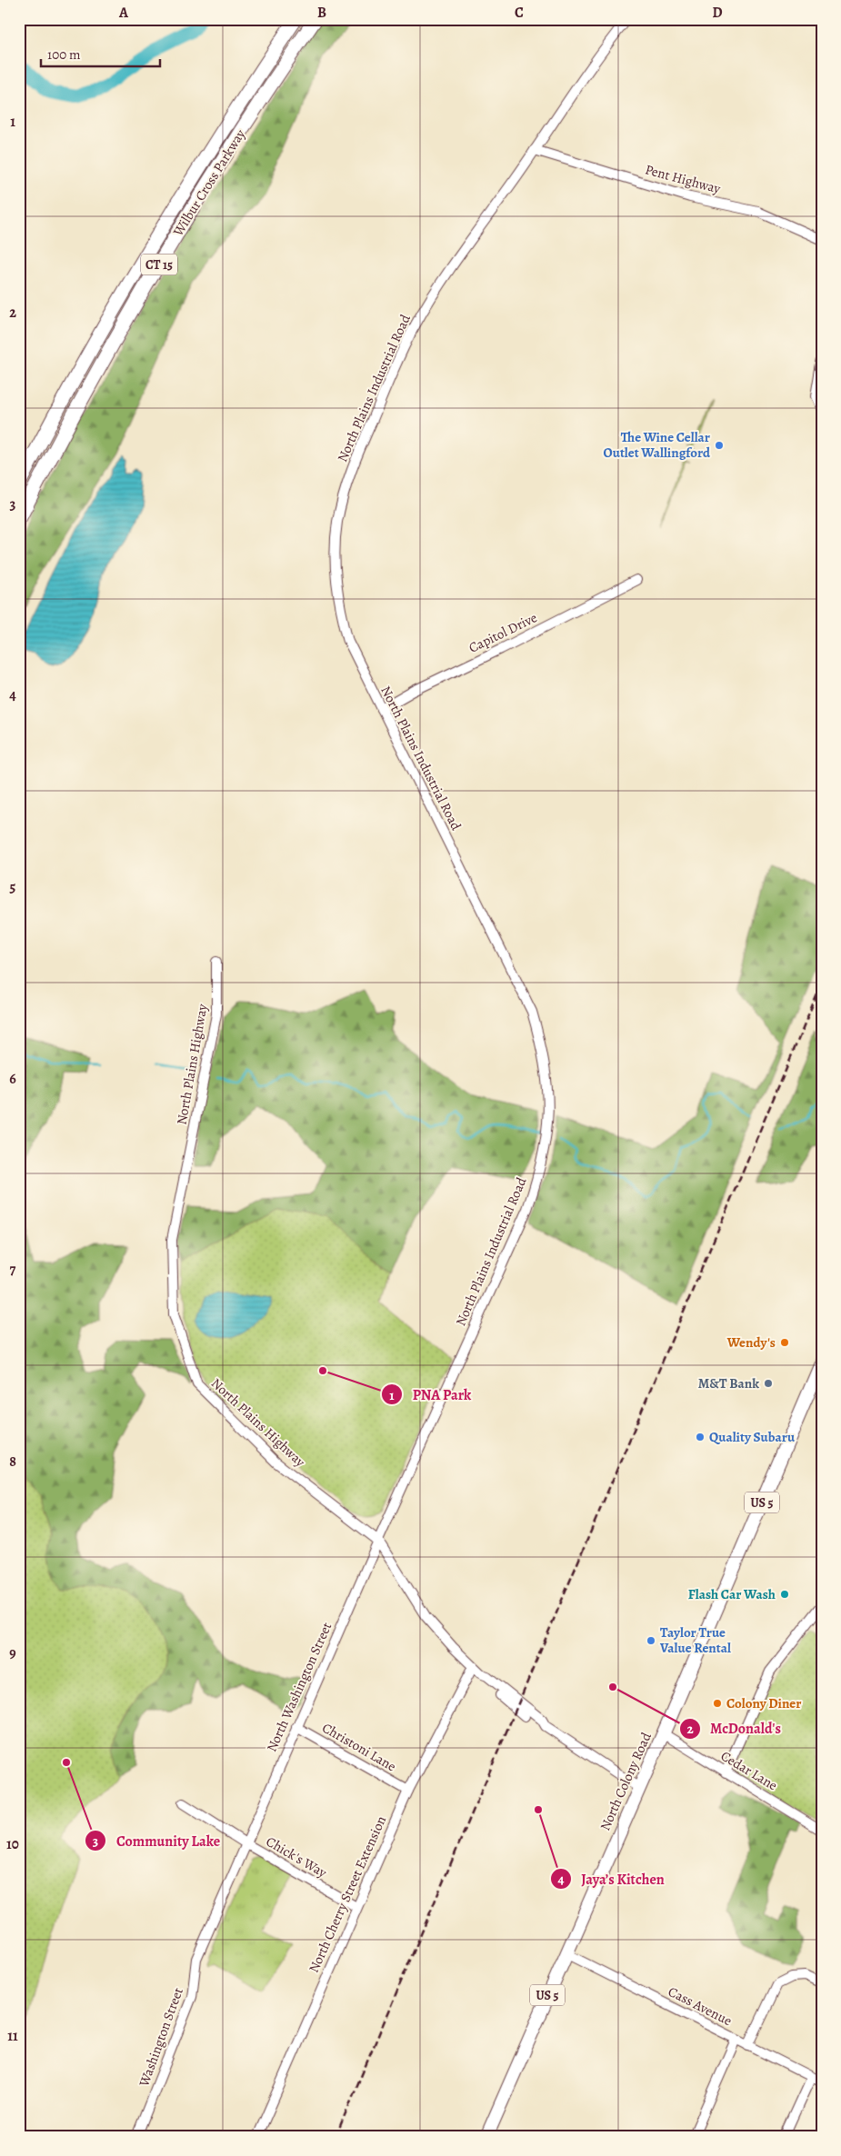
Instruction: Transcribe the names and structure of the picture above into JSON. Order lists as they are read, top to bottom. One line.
{"streets":{"highway":["Wilbur Cross Parkway","CT 15"],"main road":["US 5","North Colony Road"],"street":["Pent Highway","North Plains Industrial Road","Capitol Drive","North Plains Highway","North Washington Street","Christoni Lane","Cedar Lane","Chick's Way","North Cherry Street Extension","Cass Avenue","Washington Street"]},"crossings":[["Pent Highway","North Plains Industrial Road"],["North Plains Industrial Road","Capitol Drive"],["North Plains Industrial Road","North Plains Highway"],["North Plains Industrial Road","North Washington Street"],["North Plains Highway","North Washington Street"],["North Plains Highway","North Colony Road"],["North Plains Highway","North Cherry Street Extension"],["North Washington Street","Christoni Lane"],["North Washington Street","Chick's Way"],["North Washington Street","Washington Street"],["Christoni Lane","North Cherry Street Extension"],["Cedar Lane","North Colony Road"],["North Colony Road","Cass Avenue"],["Chick's Way","North Cherry Street Extension"],["Chick's Way","Washington Street"]],"places":["The Wine Cellar Outlet Wallingford","Wendy's","PNA Park","M&T Bank","Quality Subaru","Flash Car Wash","Taylor True Value Rental","McDonald's","Colony Diner","Community Lake","Jaya’s Kitchen"],"scale_bar":"100 m","grid":{"columns":["A","B","C","D"],"rows":["1","2","3","4","5","6","7","8","9","10","11"]}}
